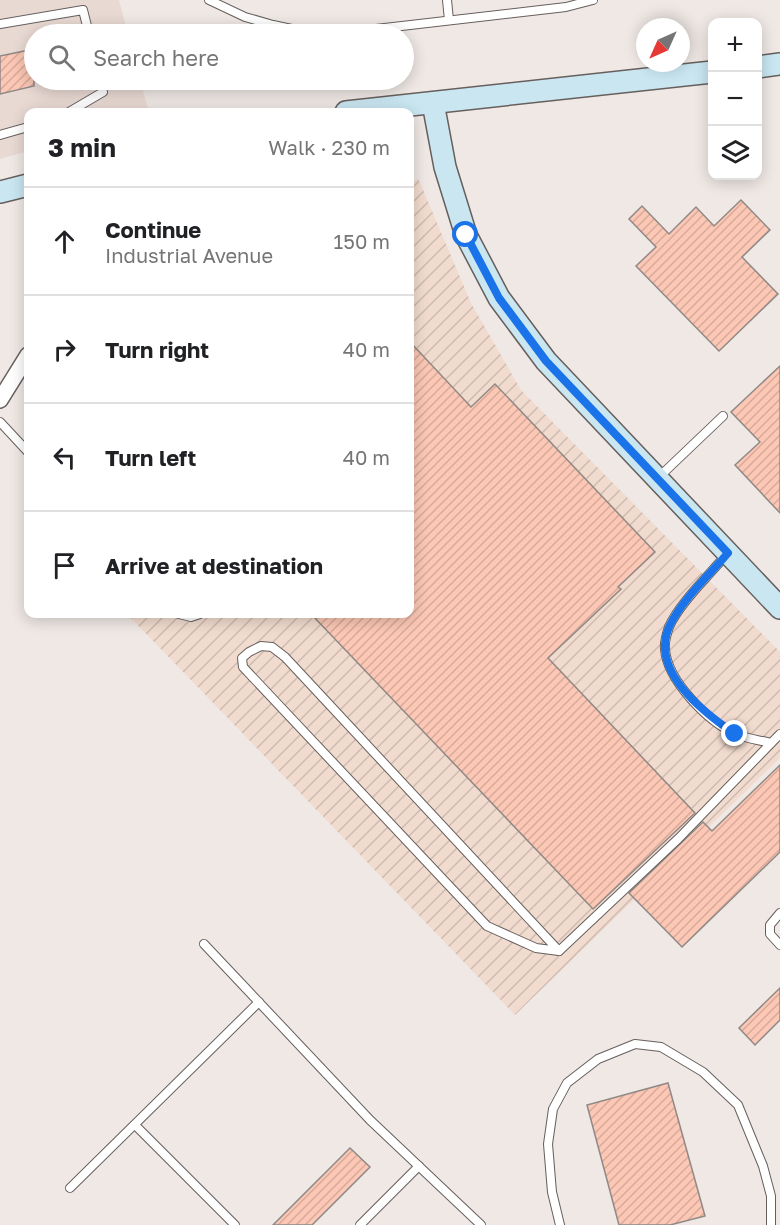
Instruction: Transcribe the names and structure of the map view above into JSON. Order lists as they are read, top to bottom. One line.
{"north":"bottom left","page":{"map_buttons":["+","−"],"search":"Search here","heading":["3 min","Walk · 230 m"],"list":[["Continue","Industrial Avenue","150 m"],["Turn right","40 m"],["Turn left","40 m"],"Arrive at destination"]}}
